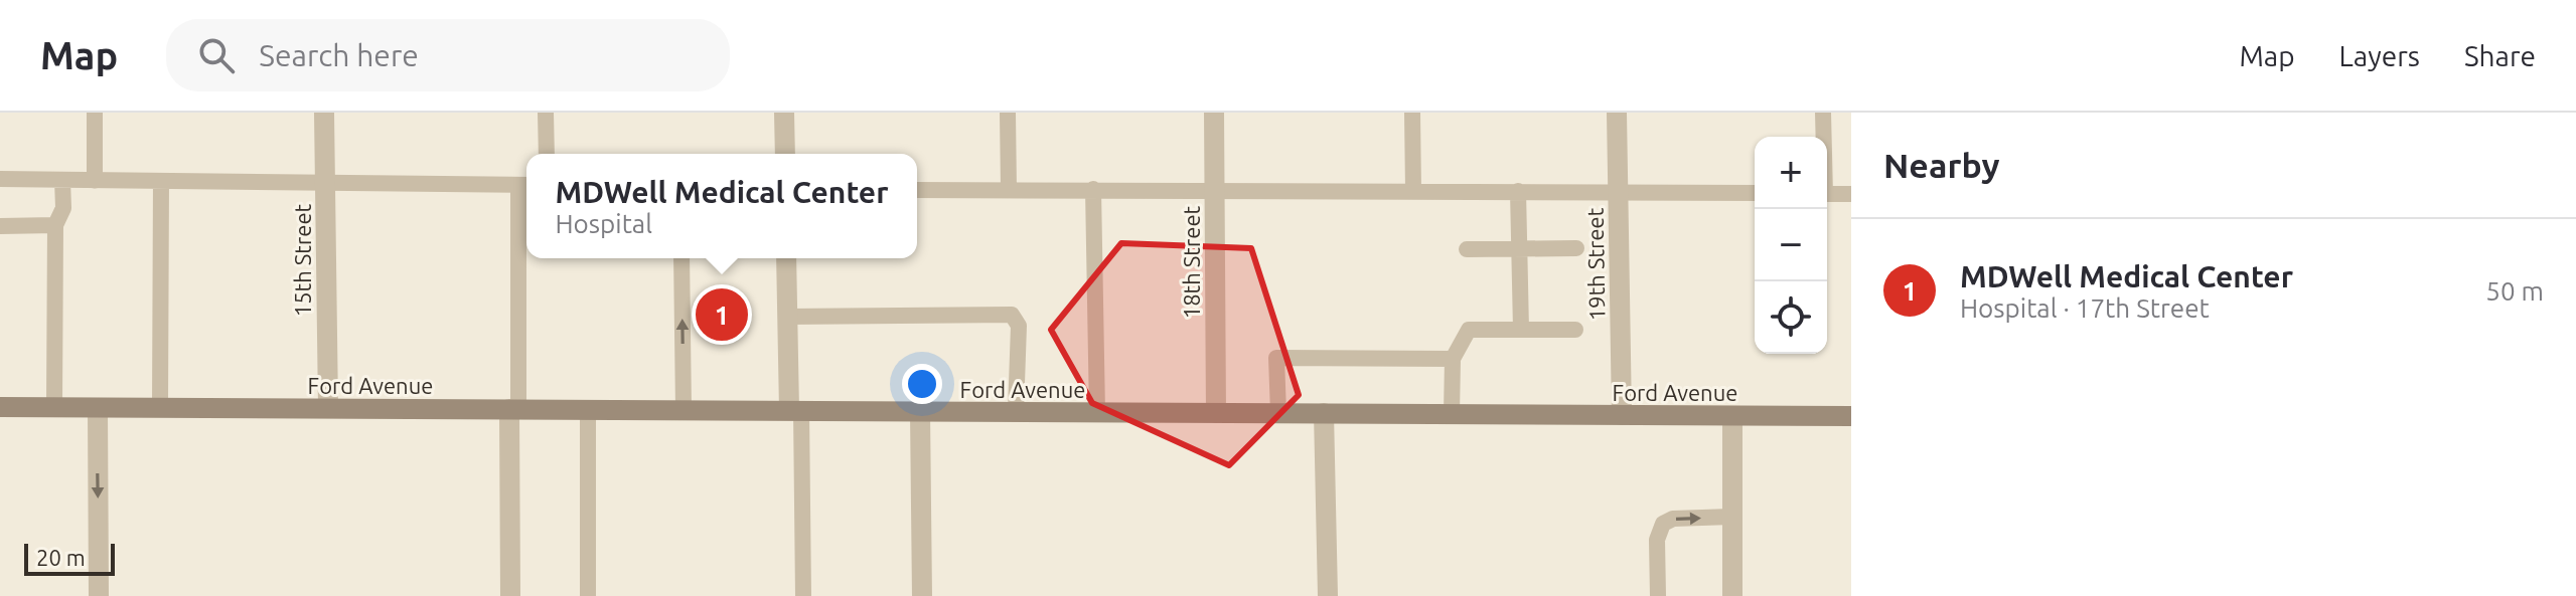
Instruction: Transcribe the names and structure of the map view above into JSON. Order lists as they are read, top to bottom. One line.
{"streets":{"main road":["Ford Avenue"],"street":["15th Street","18th Street","19th Street"]},"crossings":[["15th Street","Ford Avenue"],["18th Street","Ford Avenue"],["19th Street","Ford Avenue"]],"scale_bar":"20 m","page":{"header":"Map","search":"Search here","nav":["Map","Layers","Share"],"heading":"Nearby","map_buttons":["+","−"],"popup":["MDWell Medical Center","Hospital"],"list":[{"mark":"1","name":"MDWell Medical Center","note":"Hospital · 17th Street","value":"50 m"}],"pins":"1","scale":"20 m"}}
